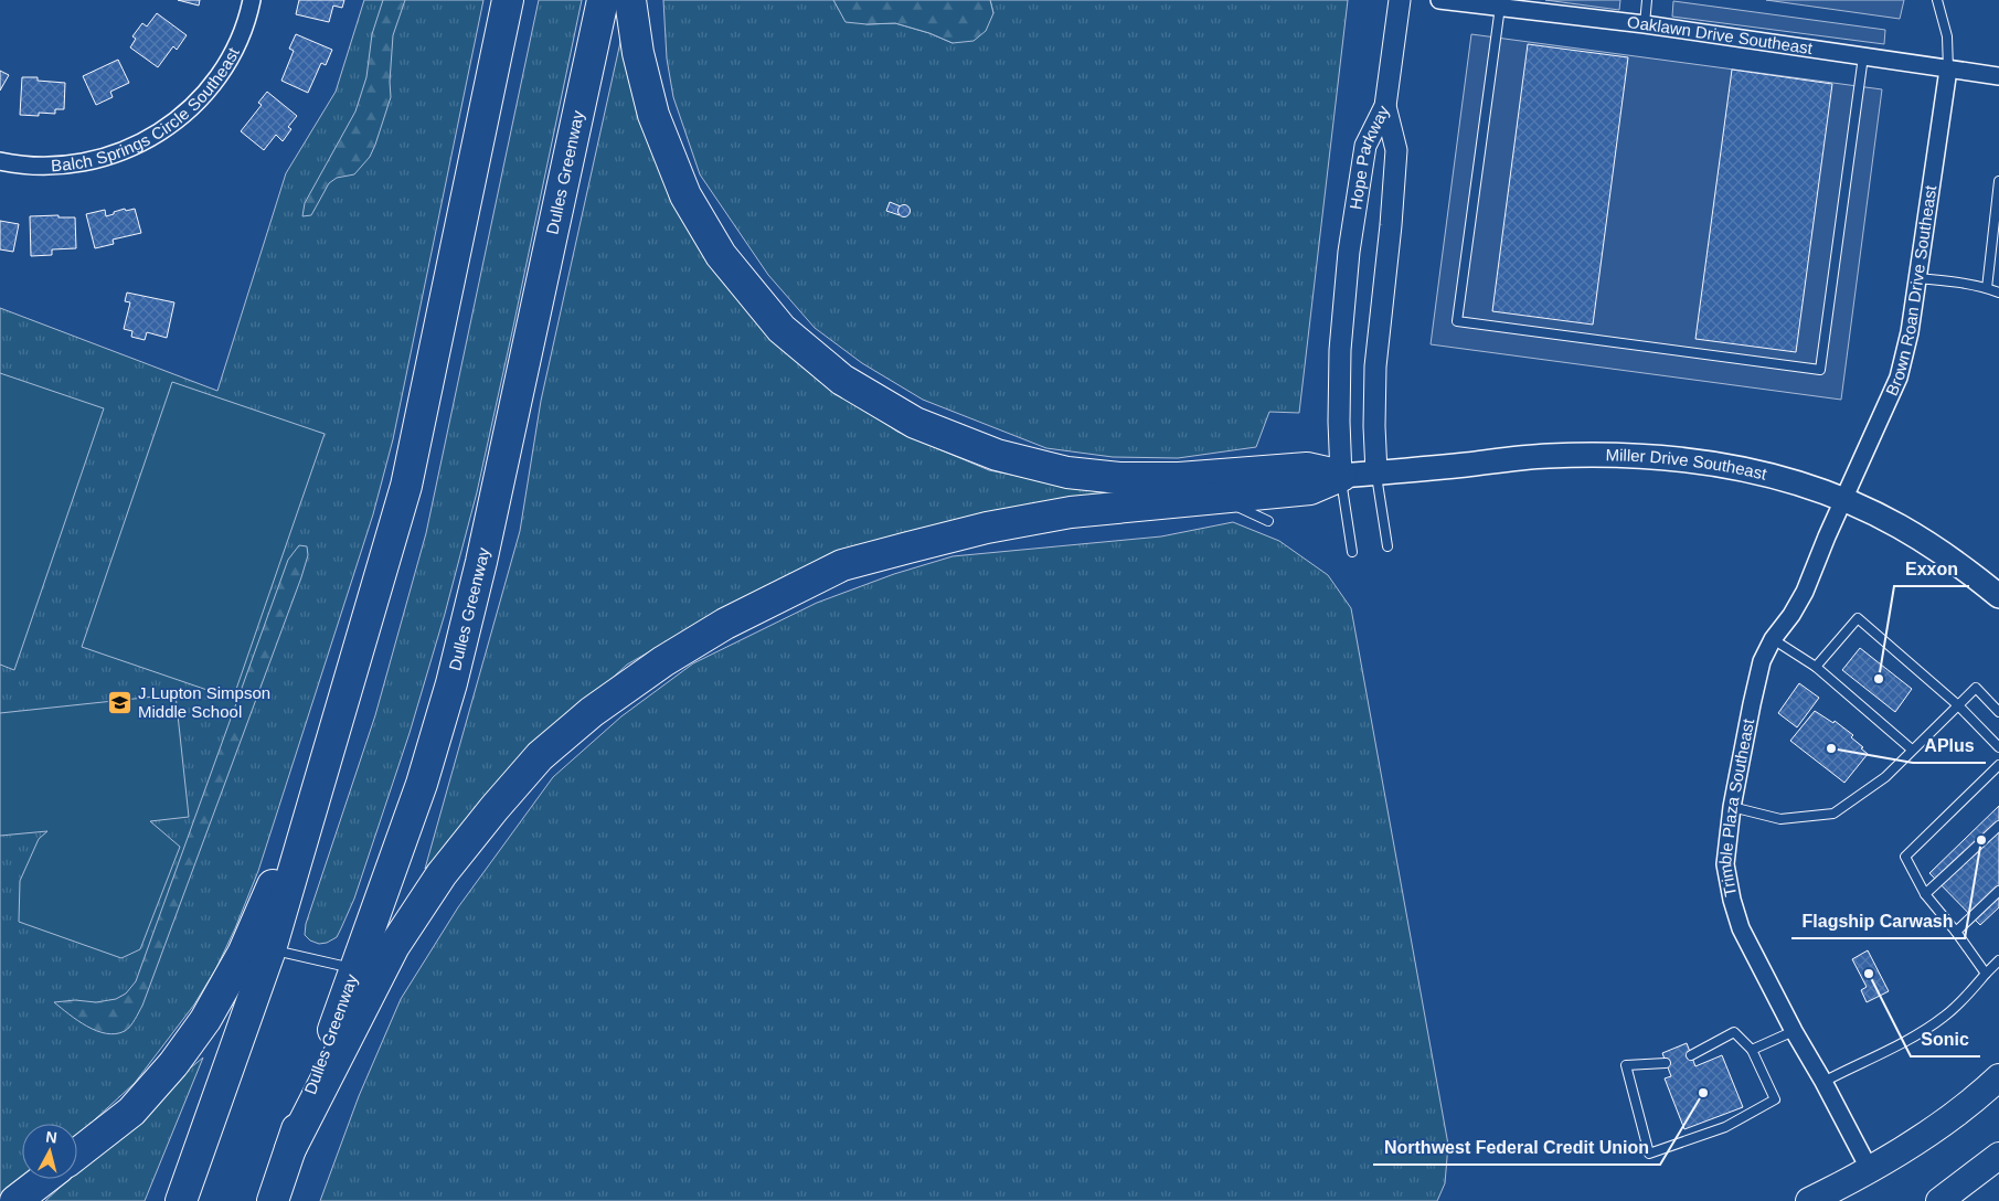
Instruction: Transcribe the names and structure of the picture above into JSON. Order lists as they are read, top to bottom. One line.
{"streets":{"highway":["Dulles Greenway"],"main road":["Miller Drive Southeast"],"street":["Oaklawn Drive Southeast","Balch Springs Circle Southeast","Hope Parkway","Brown Roan Drive Southeast","Trimble Plaza Southeast"]},"crossings":[["Oaklawn Drive Southeast","Brown Roan Drive Southeast"],["Hope Parkway","Miller Drive Southeast"],["Brown Roan Drive Southeast","Miller Drive Southeast"],["Brown Roan Drive Southeast","Trimble Plaza Southeast"],["Miller Drive Southeast","Trimble Plaza Southeast"]],"places":{"other":["Exxon","APlus","Flagship Carwash","Sonic","Northwest Federal Credit Union"],"school or university":["J Lupton Simpson Middle School"]},"north":"top"}
